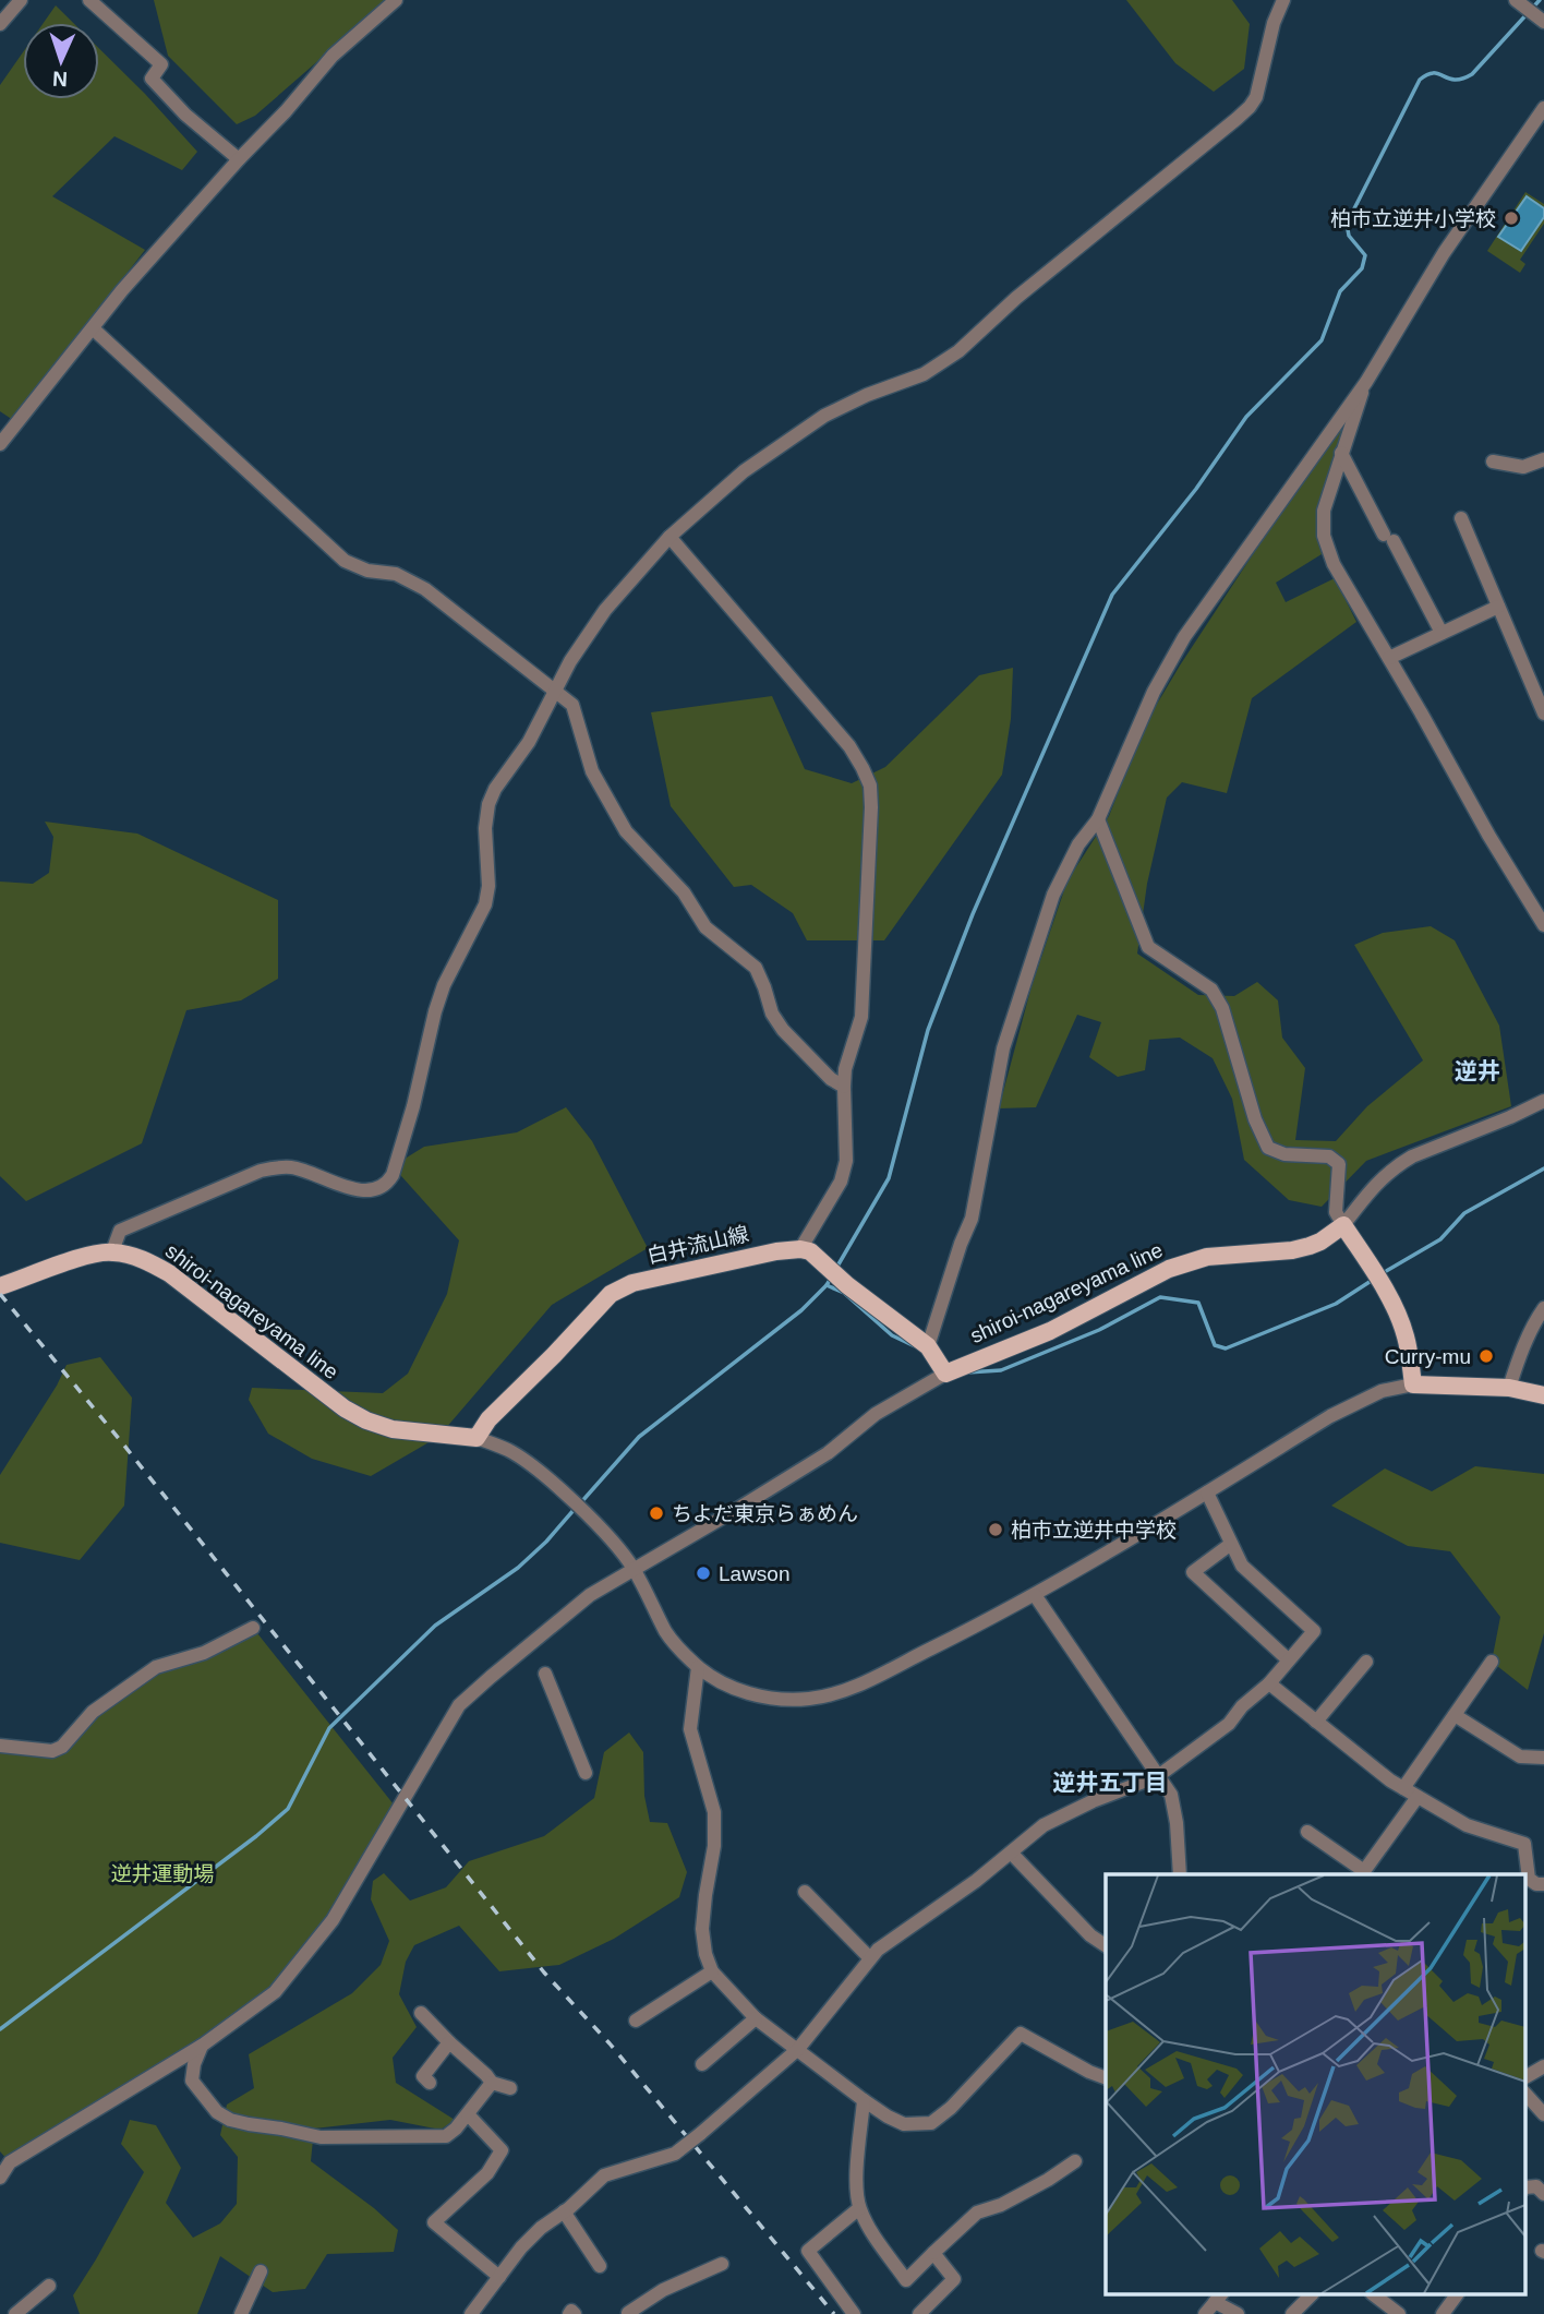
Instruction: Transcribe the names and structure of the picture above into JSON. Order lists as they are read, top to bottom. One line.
{"streets":{"main road":["白井流山線","shiroi-nagareyama line"]},"crossings":[["白井流山線","shiroi-nagareyama line"]],"districts":["逆井","逆井五丁目"],"parks":["逆井運動場"],"places":["柏市立逆井小学校","Curry-mu","ちよだ東京らぁめん","柏市立逆井中学校","Lawson"],"north":"bottom"}
